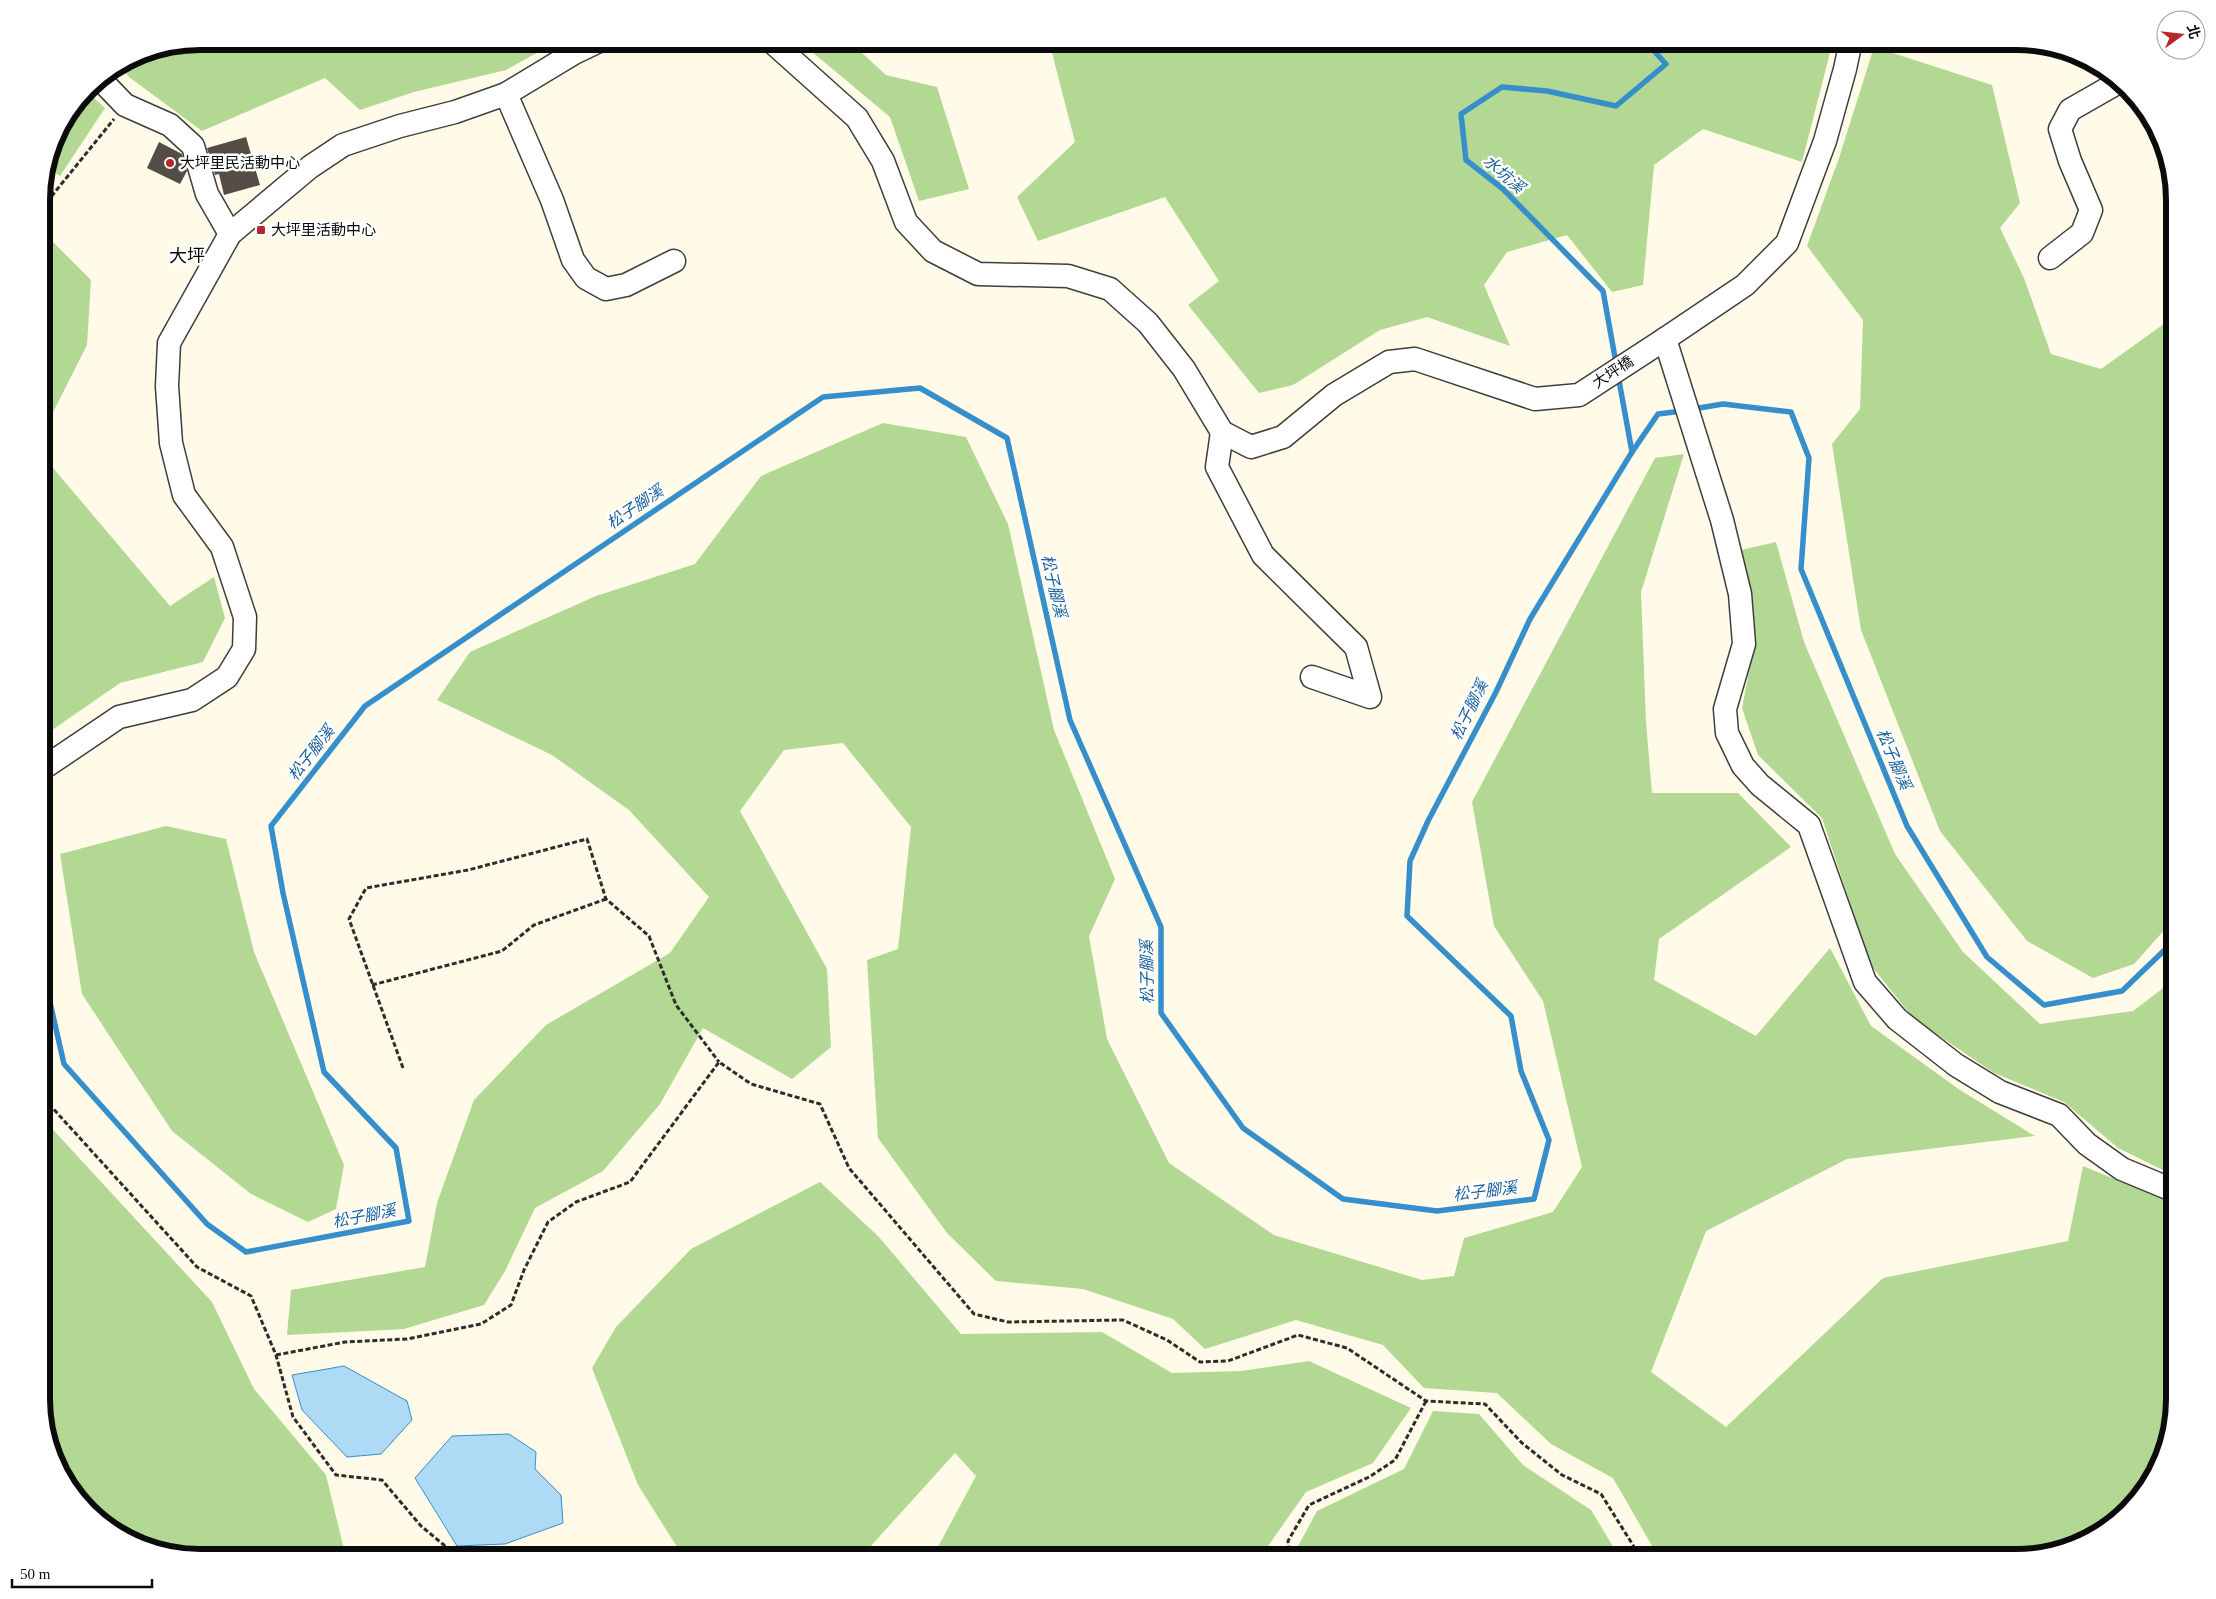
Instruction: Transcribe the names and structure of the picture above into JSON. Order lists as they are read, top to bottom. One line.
{"streets":{"street":["大坪橋"]},"districts":["大坪"],"water":["水坑溪","松子腳溪"],"places":{"other":["大坪里民活動中心"],"transit":["大坪里活動中心"]},"scale_bar":"50 m","north":"right"}
